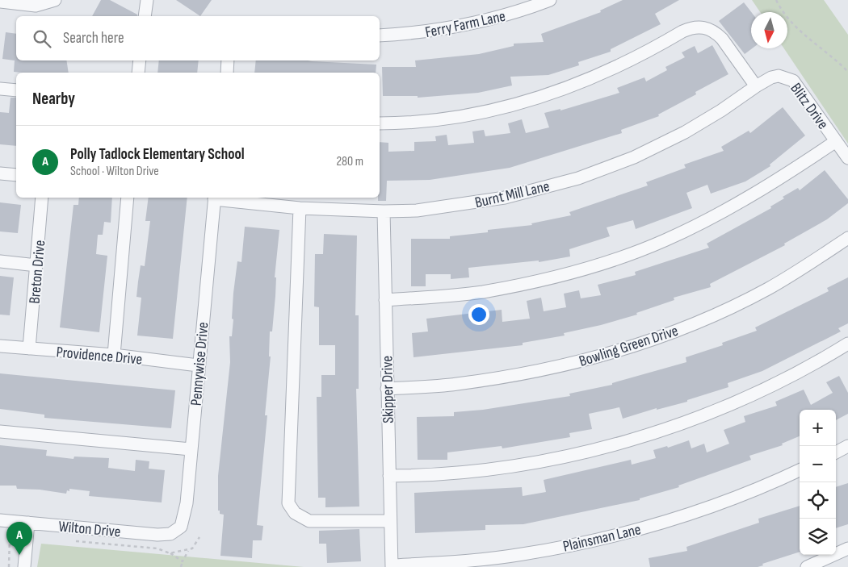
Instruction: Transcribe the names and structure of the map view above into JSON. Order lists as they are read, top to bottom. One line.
{"streets":{"street":["Ferry Farm Lane","Blitz Drive","Burnt Mill Lane","Breton Drive","Bowling Green Drive","Providence Drive","Pennywise Drive","Skipper Drive","Wilton Drive","Plainsman Lane"]},"crossings":[["Blitz Drive","Burnt Mill Lane"],["Burnt Mill Lane","Pennywise Drive"],["Burnt Mill Lane","Skipper Drive"],["Breton Drive","Providence Drive"],["Bowling Green Drive","Skipper Drive"],["Providence Drive","Pennywise Drive"],["Pennywise Drive","Wilton Drive"],["Skipper Drive","Plainsman Lane"]],"north":"bottom","page":{"search":"Search here","heading":"Nearby","list":[{"mark":"A","name":"Polly Tadlock Elementary School","note":"School · Wilton Drive","value":"280 m"}],"map_buttons":["+","−"],"pins":"A"}}
